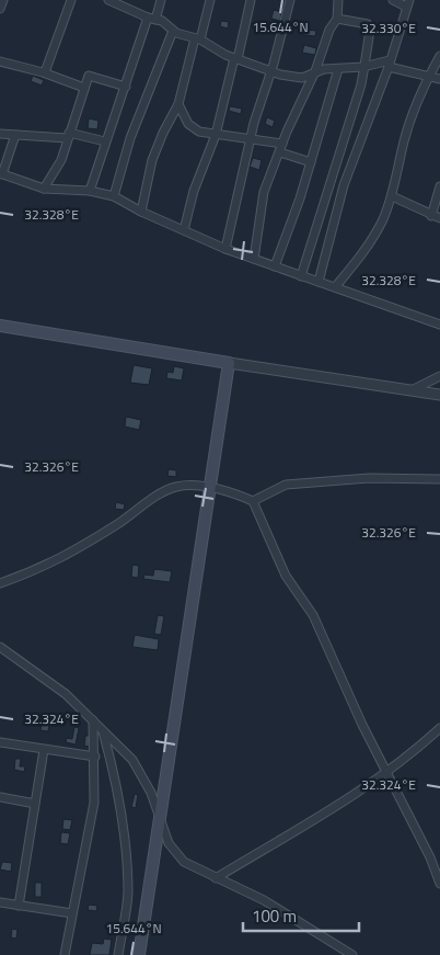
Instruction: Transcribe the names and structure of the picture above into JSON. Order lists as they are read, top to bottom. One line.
{"scale_bar":"100 m","coordinates":["15.644°N","32.330°E","32.328°E","32.326°E","32.324°E"]}
